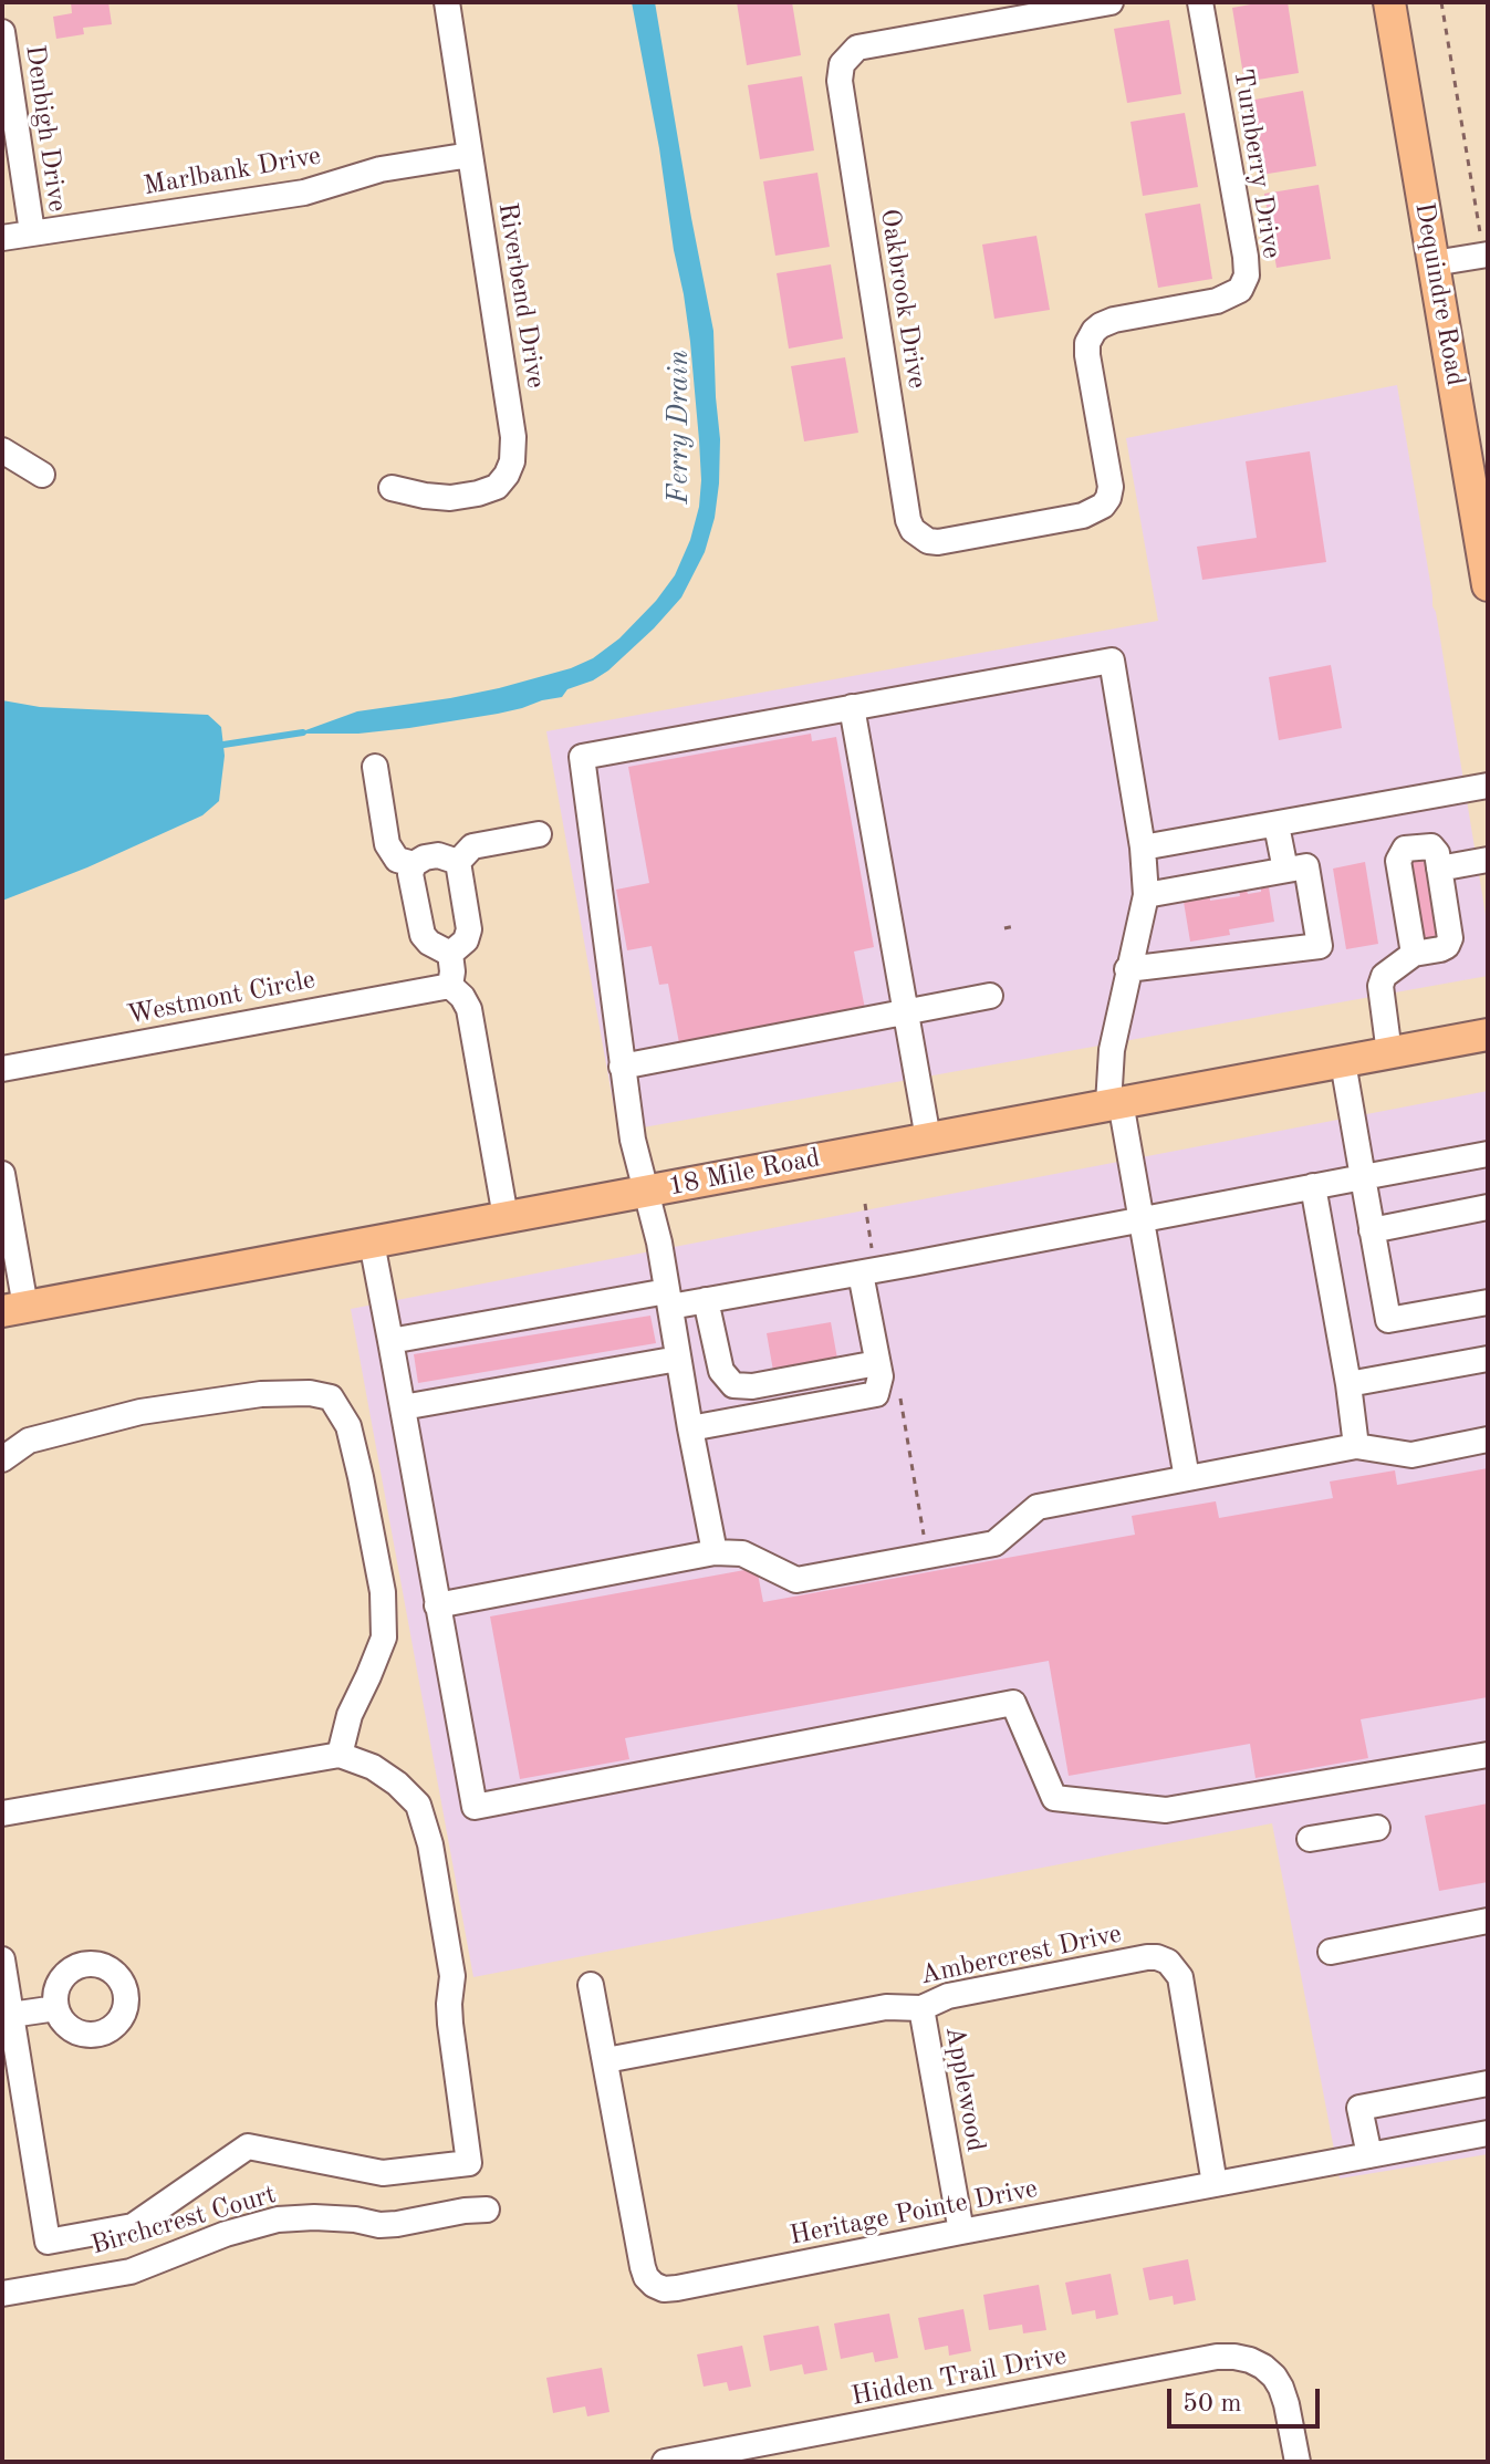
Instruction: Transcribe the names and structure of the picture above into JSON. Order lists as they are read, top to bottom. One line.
{"streets":{"main road":["Dequindre Road","18 Mile Road"],"street":["Denbigh Drive","Turnberry Drive","Marlbank Drive","Riverbend Drive","Oakbrook Drive","Westmont Circle","Ambercrest Drive","Applewood","Heritage Pointe Drive","Birchcrest Court","Hidden Trail Drive"]},"crossings":[["Denbigh Drive","Marlbank Drive"],["Turnberry Drive","Oakbrook Drive"],["Marlbank Drive","Riverbend Drive"],["Ambercrest Drive","Applewood"],["Ambercrest Drive","Heritage Pointe Drive"],["Applewood","Heritage Pointe Drive"]],"water":["Ferry Drain"],"scale_bar":"50 m"}
